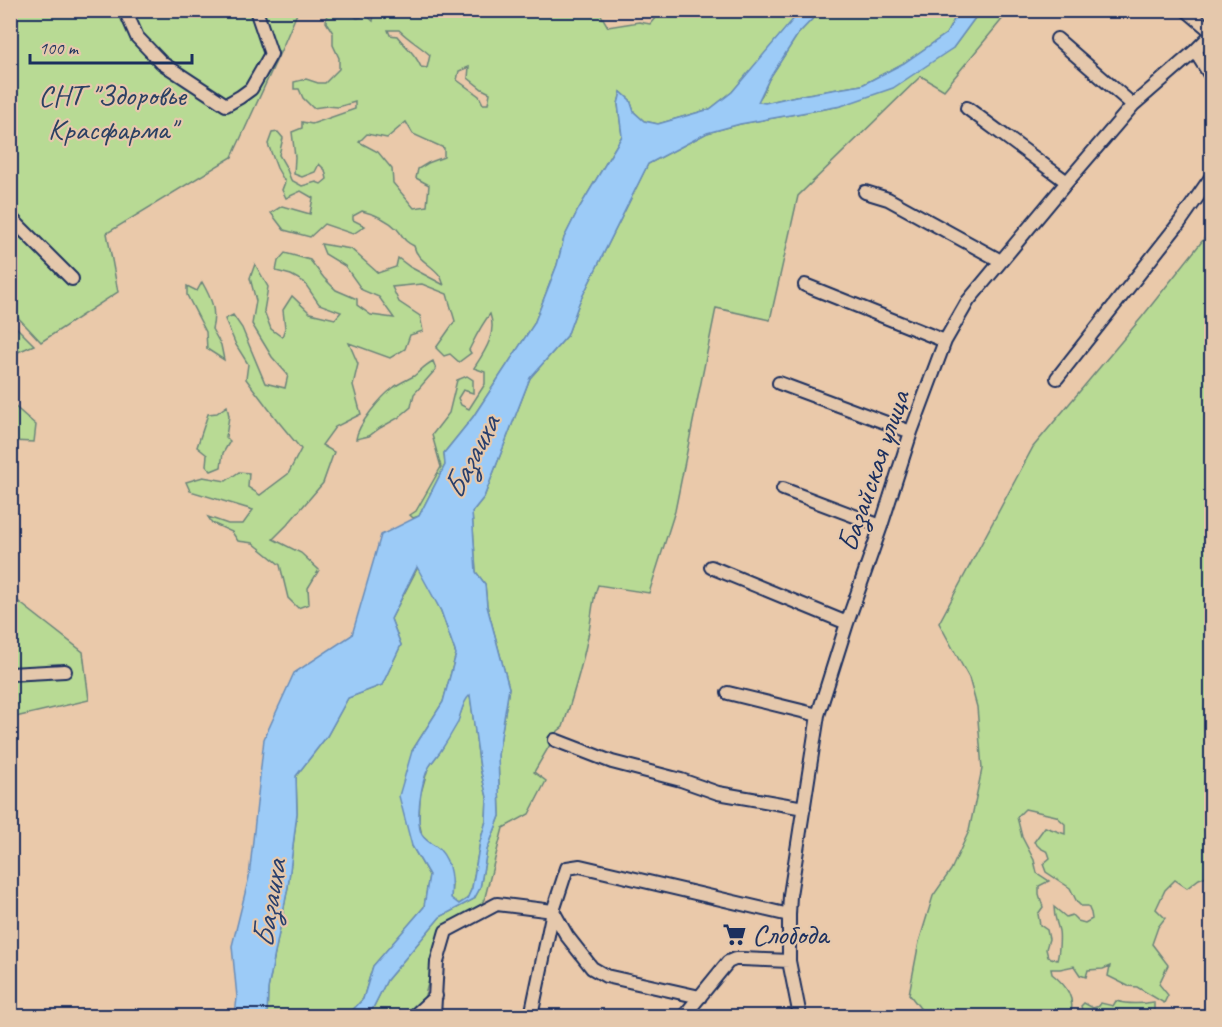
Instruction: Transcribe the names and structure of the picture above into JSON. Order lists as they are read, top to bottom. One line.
{"streets":{"street":["Базайская улица"]},"water":["Базаиха"],"parks":["СНТ \"Здоровье Красфарма\""],"places":{"supermarket":["Слобода"]},"scale_bar":"100 m"}
